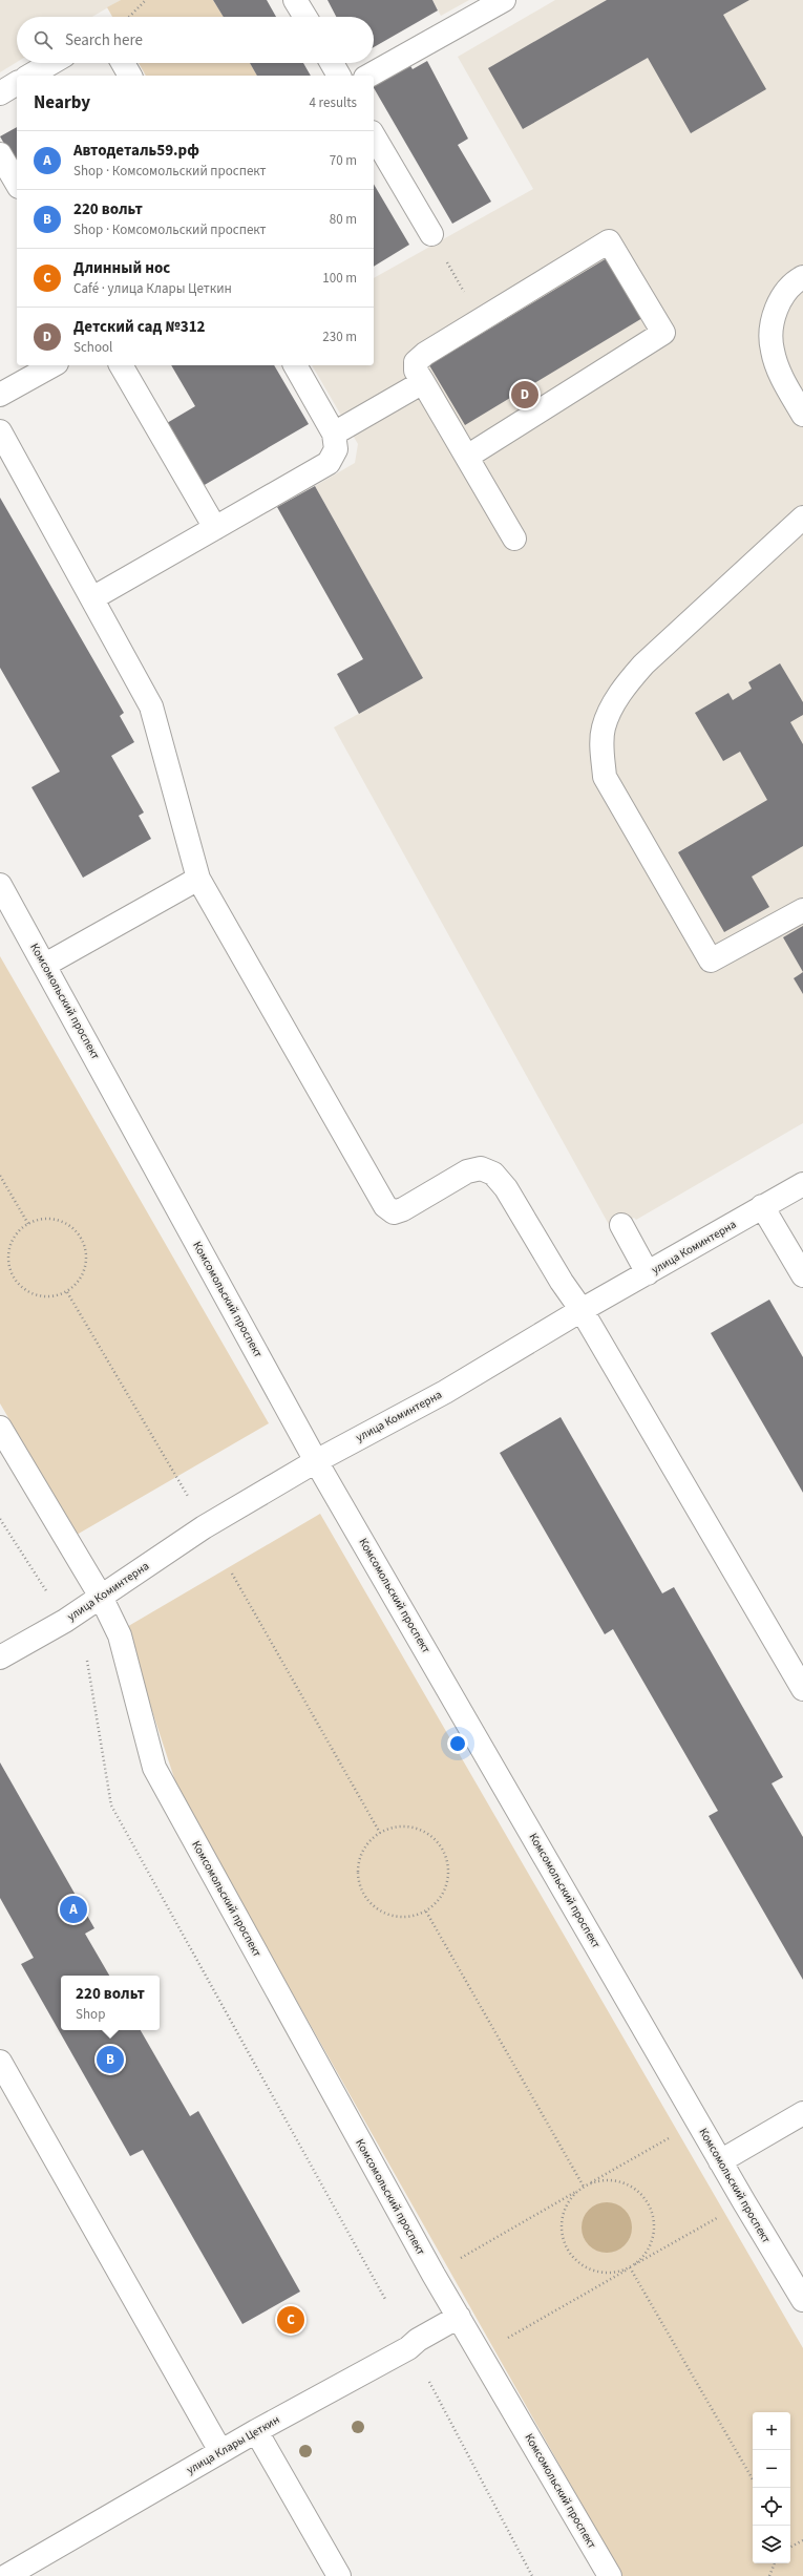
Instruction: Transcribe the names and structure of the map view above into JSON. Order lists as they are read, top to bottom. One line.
{"streets":{"street":["Комсомольский проспект","улица Коминтерна","улица Клары Цеткин"]},"crossings":[["Комсомольский проспект","улица Коминтерна"],["Комсомольский проспект","улица Клары Цеткин"]],"page":{"search":"Search here","heading":["Nearby","4 results"],"list":[{"mark":"A","name":"Автодеталь59.рф","note":"Shop · Комсомольский проспект","value":"70 m"},{"mark":"B","name":"220 вольт","note":"Shop · Комсомольский проспект","value":"80 m"},{"mark":"C","name":"Длинный нос","note":"Café · улица Клары Цеткин","value":"100 m"},{"mark":"D","name":"Детский сад №312","note":"School","value":"230 m"}],"pins":["D","A","B","C"],"popup":["220 вольт","Shop"],"map_buttons":["+","−"]}}
